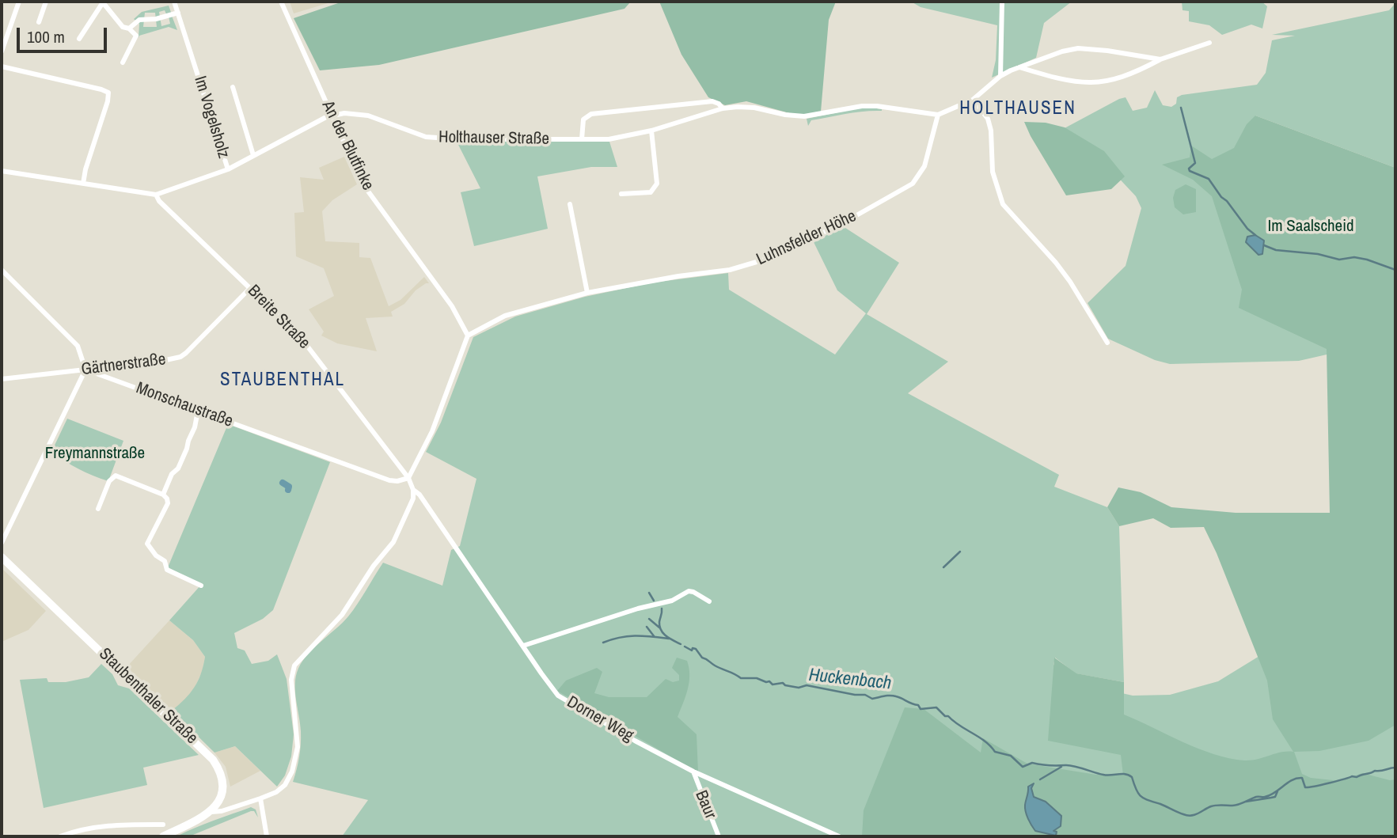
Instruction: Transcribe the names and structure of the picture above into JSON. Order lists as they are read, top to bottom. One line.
{"streets":{"main road":["Staubenthaler Straße"],"street":["Im Vogelsholz","Holthauser Straße","An der Blutfinke","Luhnsfelder Höhe","Breite Straße","Gärtnerstraße","Monschaustraße","Dorner Weg","Baur"]},"crossings":[["Im Vogelsholz","Holthauser Straße"],["Holthauser Straße","An der Blutfinke"],["Holthauser Straße","Luhnsfelder Höhe"],["Holthauser Straße","Breite Straße"],["An der Blutfinke","Luhnsfelder Höhe"],["Breite Straße","Gärtnerstraße"],["Breite Straße","Monschaustraße"],["Breite Straße","Dorner Weg"],["Gärtnerstraße","Monschaustraße"],["Dorner Weg","Baur"]],"districts":["HOLTHAUSEN","STAUBENTHAL"],"water":["Huckenbach"],"parks":["Im Saalscheid","Freymannstraße"],"scale_bar":"100 m"}
